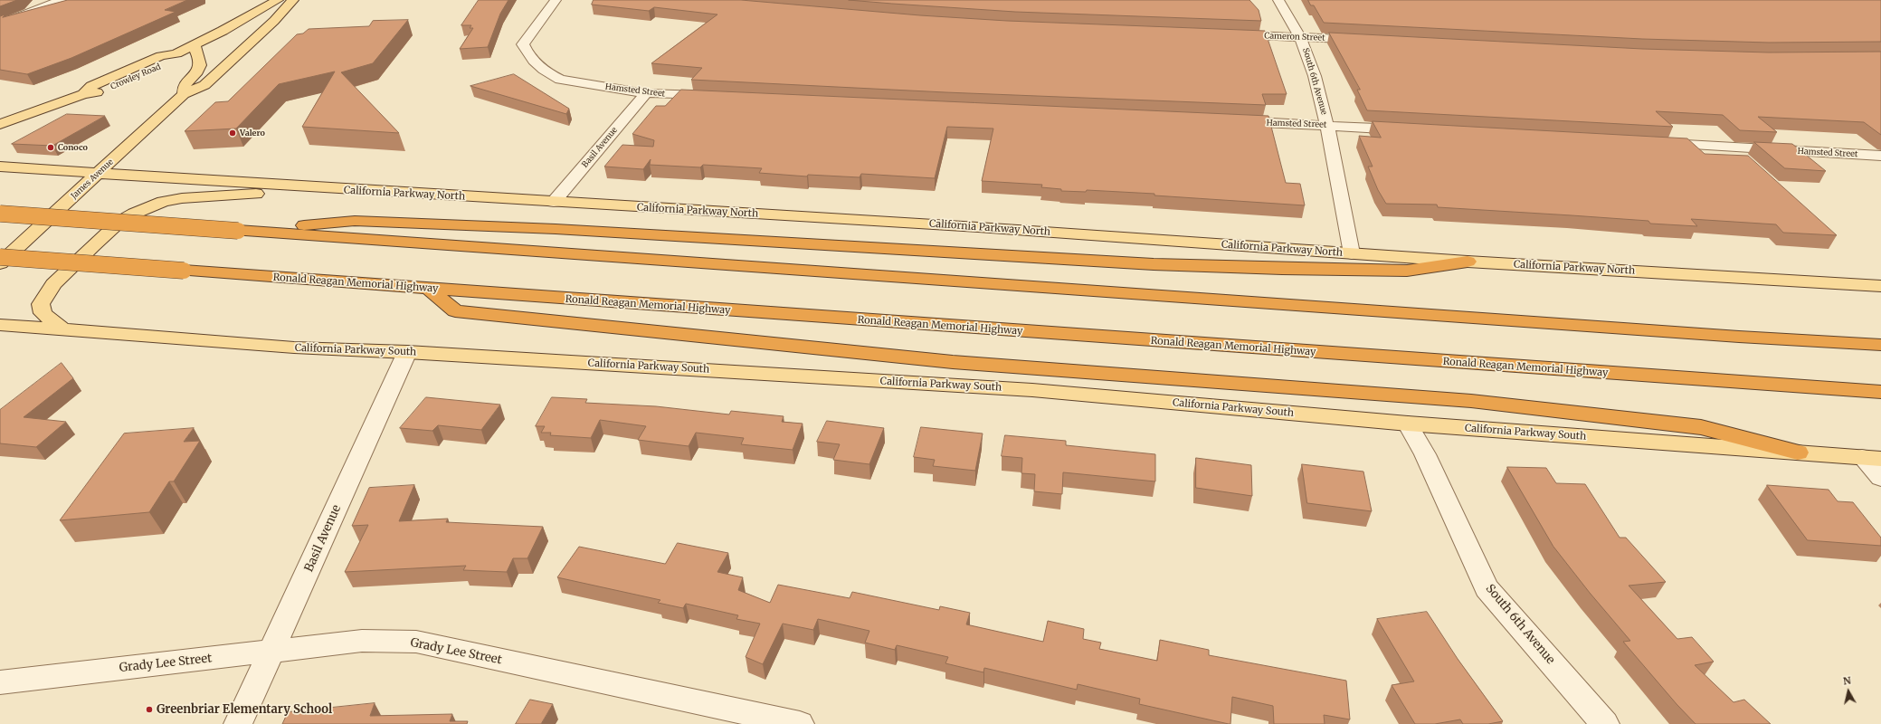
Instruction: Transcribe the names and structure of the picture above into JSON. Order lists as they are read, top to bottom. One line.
{"streets":{"highway":["Ronald Reagan Memorial Highway"],"main road":["Crowley Road","James Avenue","California Parkway North","California Parkway South"],"street":["Cameron Street","South 6th Avenue","Hamsted Street","Basil Avenue","Grady Lee Street"]},"crossings":[["Cameron Street","South 6th Avenue"],["Crowley Road","James Avenue"],["South 6th Avenue","Hamsted Street"],["South 6th Avenue","California Parkway North"],["South 6th Avenue","California Parkway South"],["Hamsted Street","Basil Avenue"],["Basil Avenue","California Parkway North"],["Basil Avenue","California Parkway South"],["Basil Avenue","Grady Lee Street"],["James Avenue","California Parkway North"]],"places":["Valero","Conoco","Greenbriar Elementary School"],"north":"top"}
